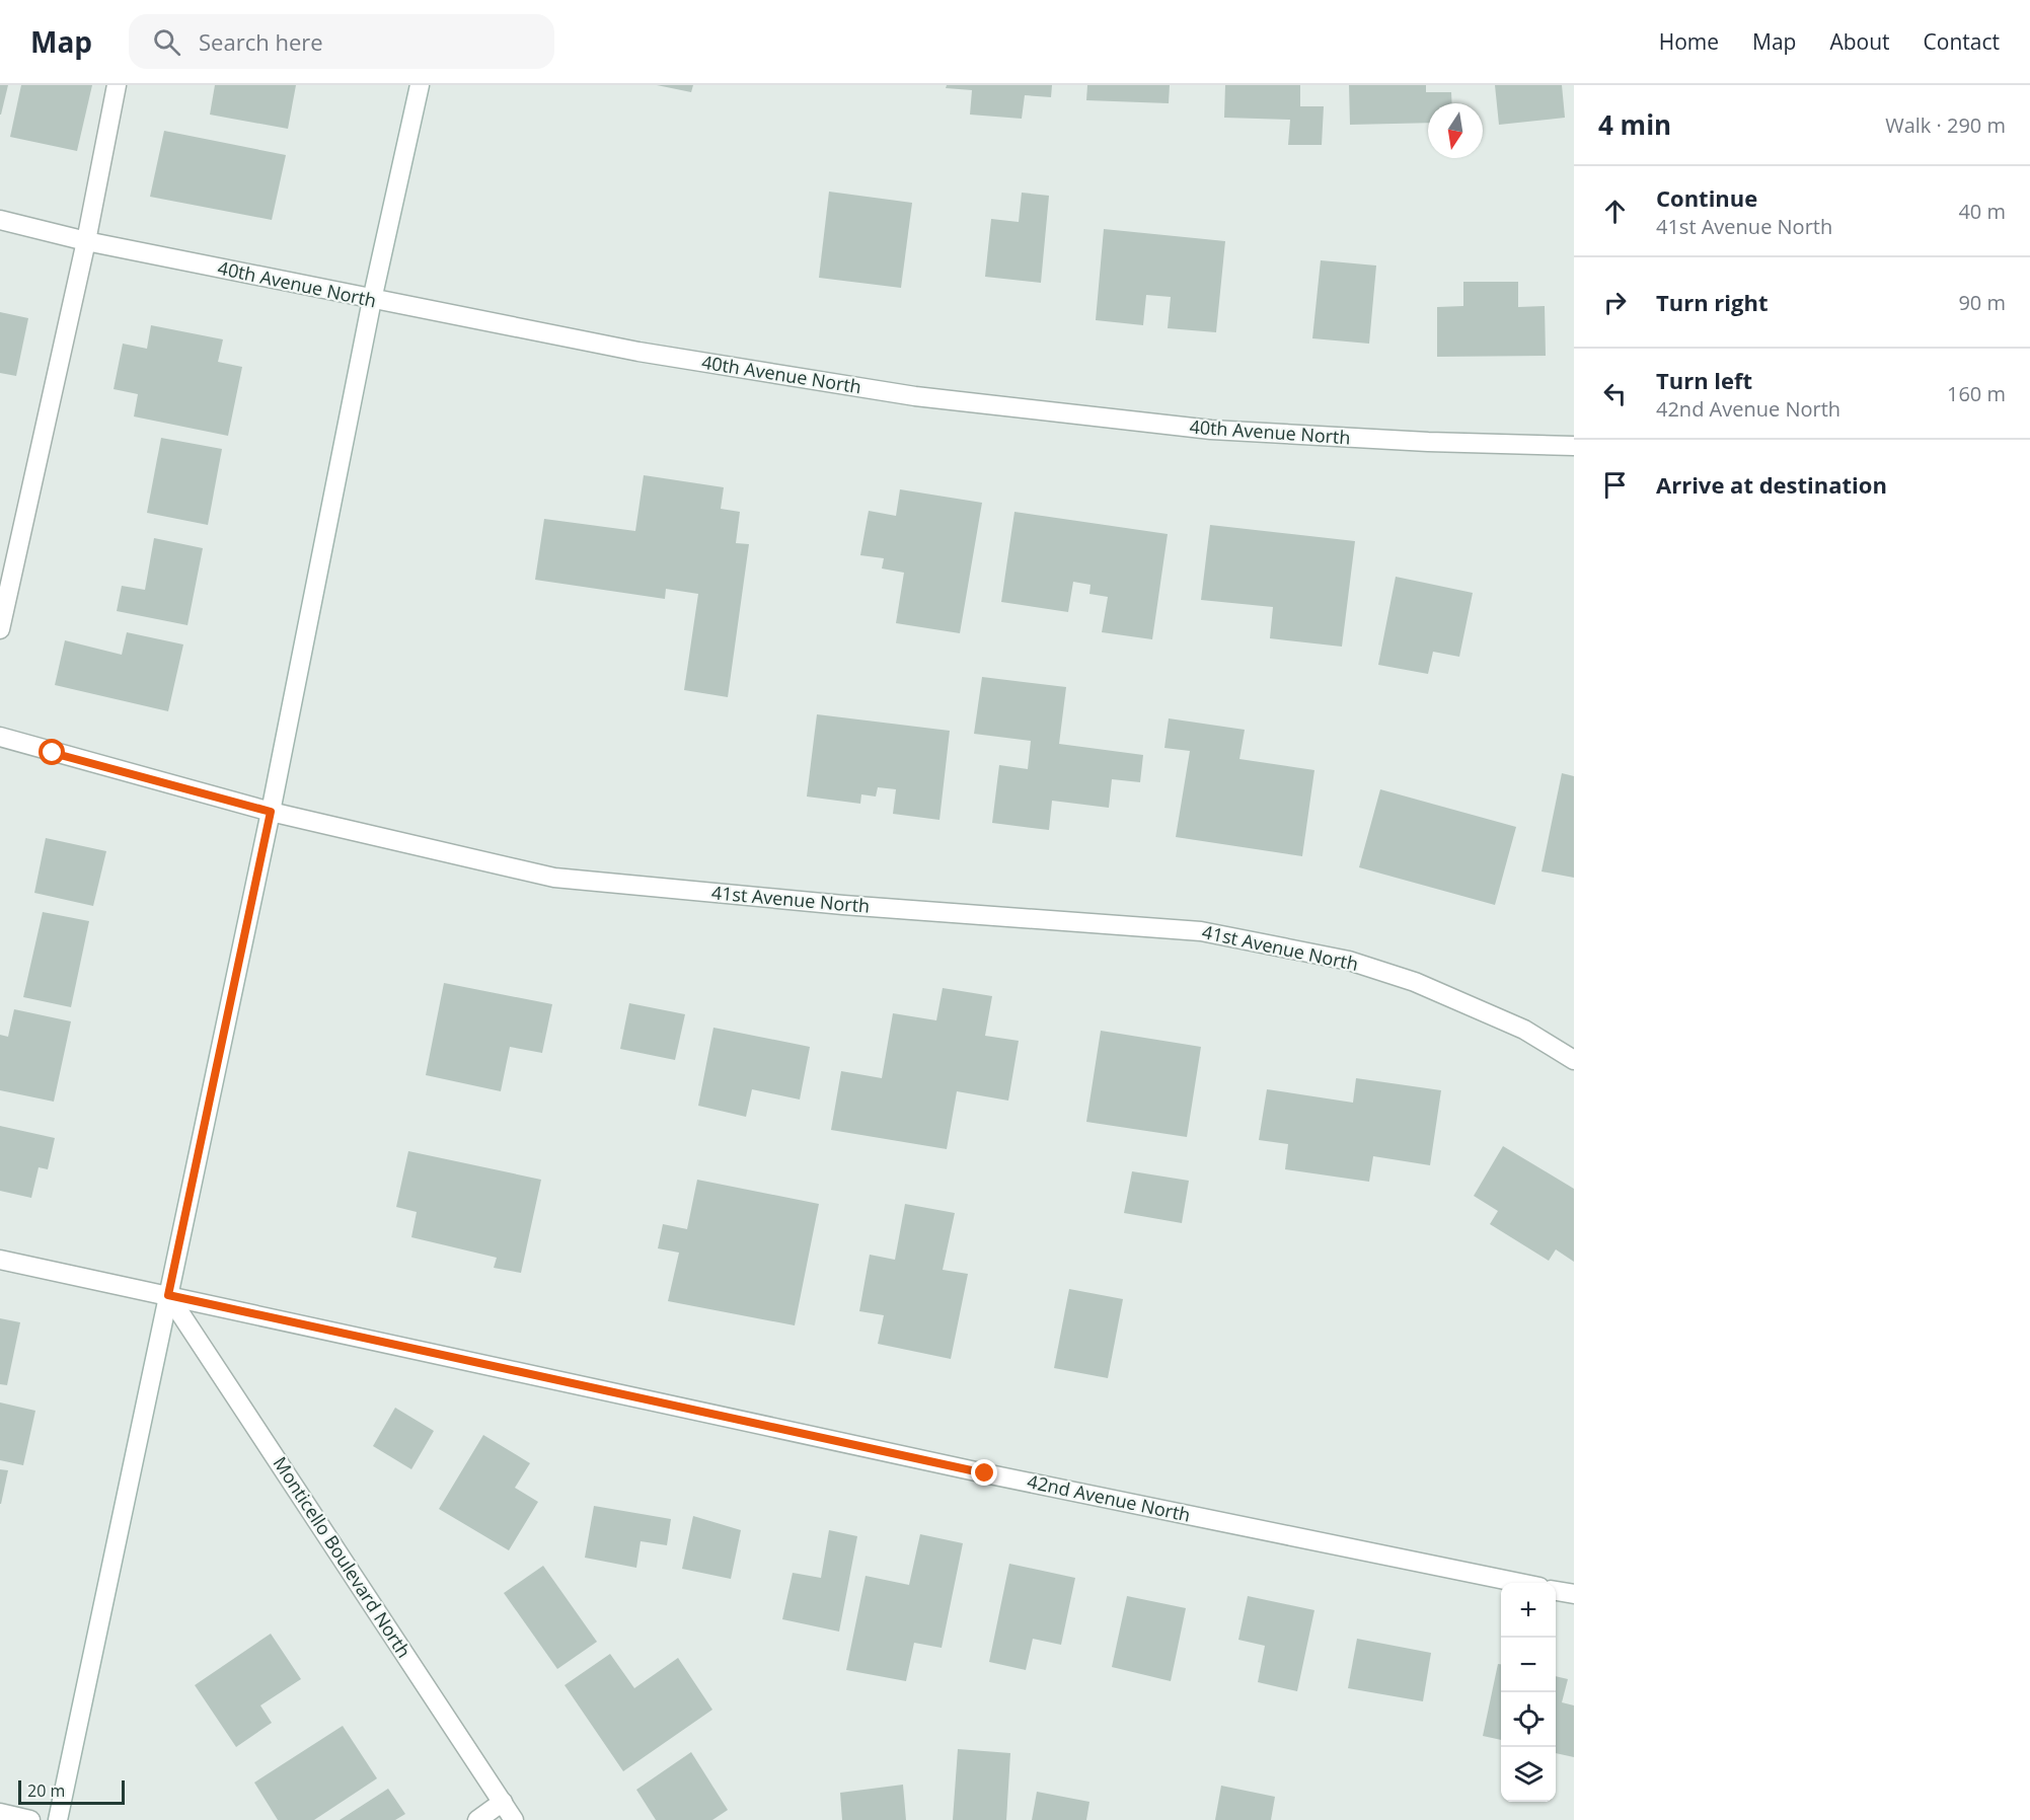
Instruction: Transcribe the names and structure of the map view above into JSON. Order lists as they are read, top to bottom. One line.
{"streets":{"street":["40th Avenue North","41st Avenue North","42nd Avenue North","Monticello Boulevard North"]},"crossings":[["42nd Avenue North","Monticello Boulevard North"]],"scale_bar":"20 m","north":"bottom","page":{"header":"Map","search":"Search here","nav":["Home","Map","About","Contact"],"heading":["4 min","Walk · 290 m"],"list":[["Continue","41st Avenue North","40 m"],["Turn right","90 m"],["Turn left","42nd Avenue North","160 m"],"Arrive at destination"],"map_buttons":["+","−"],"scale":"20 m"}}
